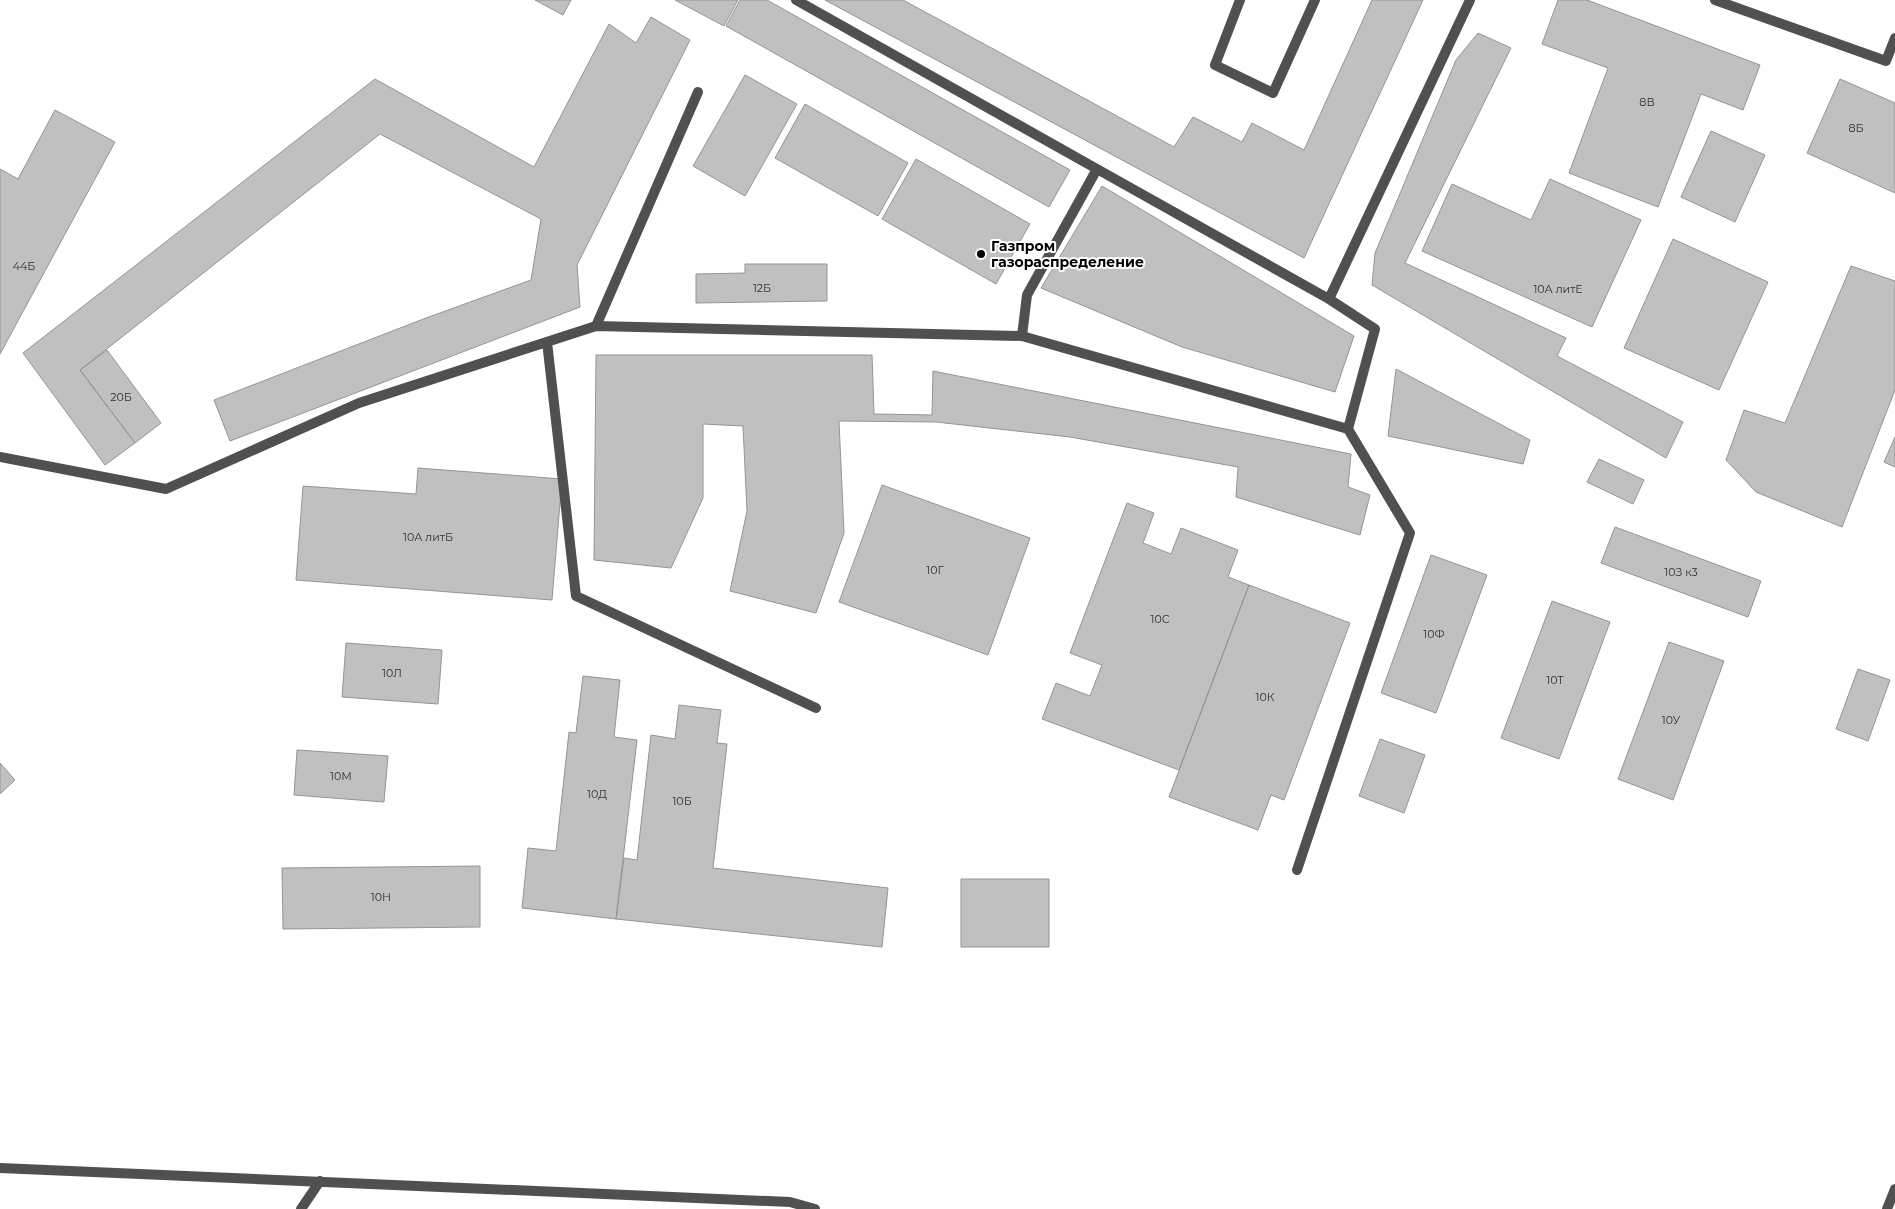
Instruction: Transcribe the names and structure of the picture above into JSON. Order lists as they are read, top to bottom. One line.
{"places":["Газпром газораспределение"],"house_numbers":["8В","8Б","44Б","12Б","10А литЕ","20Б","10А литБ","10Г","10З к3","10С","10Ф","10Л","10Т","10К","10У","10М","10Д","10Б","10Н"]}
